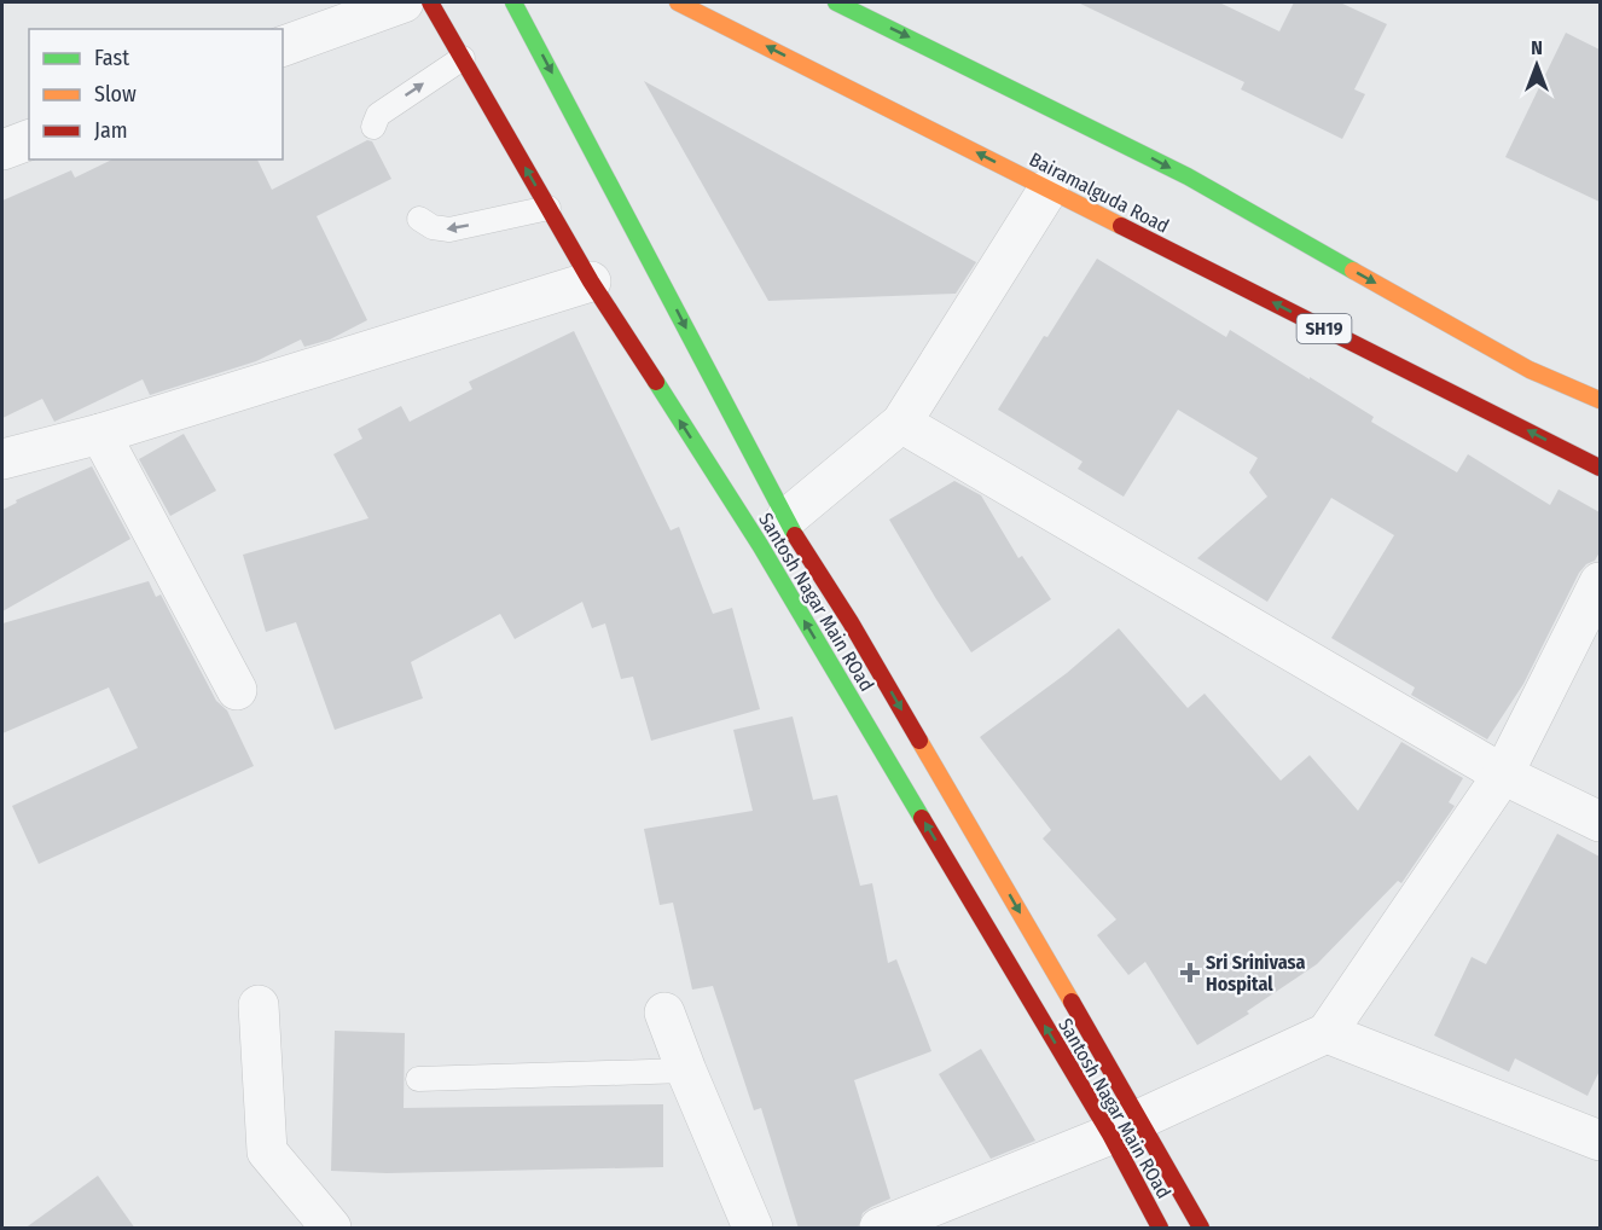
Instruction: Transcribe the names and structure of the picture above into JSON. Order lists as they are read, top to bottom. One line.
{"streets":{"main road":["Bairamalguda Road","SH19","Santosh Nagar Main ROad"]},"places":{"health":["Sri Srinivasa Hospital"]},"legend":["Fast","Slow","Jam"],"north":"top"}
